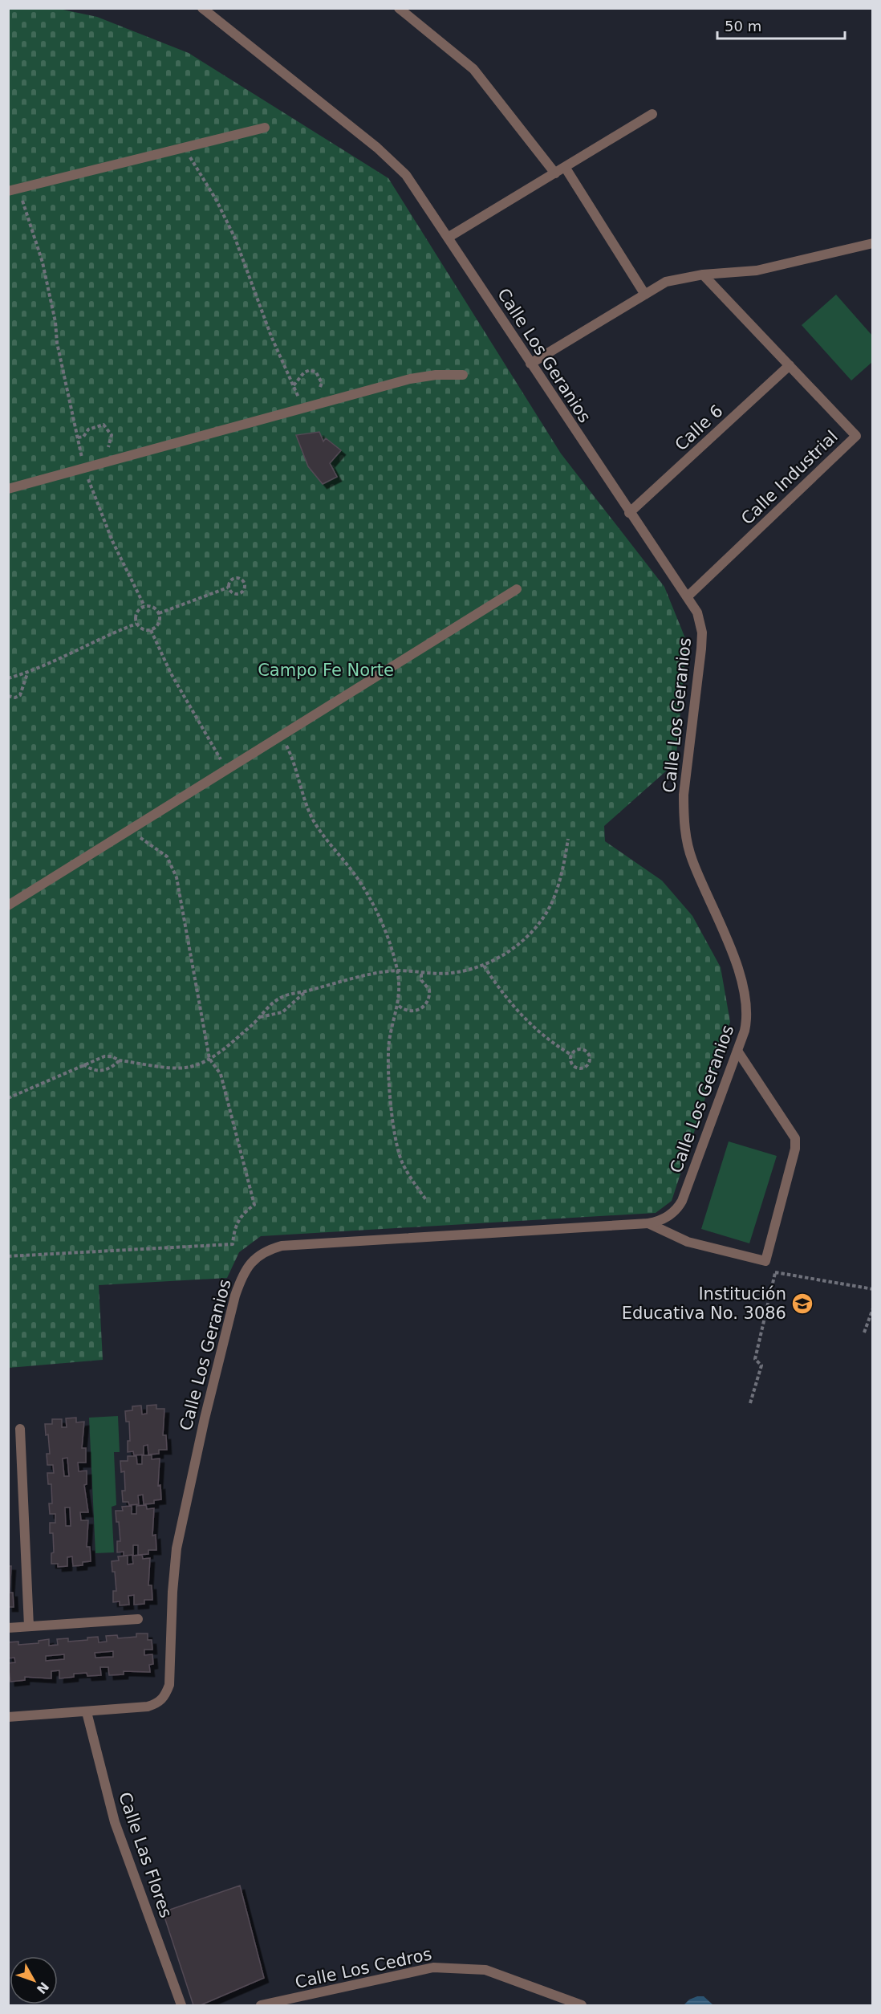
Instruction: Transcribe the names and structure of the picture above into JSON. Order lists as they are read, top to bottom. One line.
{"streets":{"street":["Calle Los Geranios","Calle 6","Calle Industrial","Calle Las Flores","Calle Los Cedros"]},"crossings":[["Calle Los Geranios","Calle 6"],["Calle Los Geranios","Calle Industrial"],["Calle Los Geranios","Calle Las Flores"],["Calle 6","Calle Industrial"]],"parks":["Campo Fe Norte"],"places":{"school or university":["Institución Educativa No. 3086"]},"scale_bar":"50 m","north":"bottom right"}
